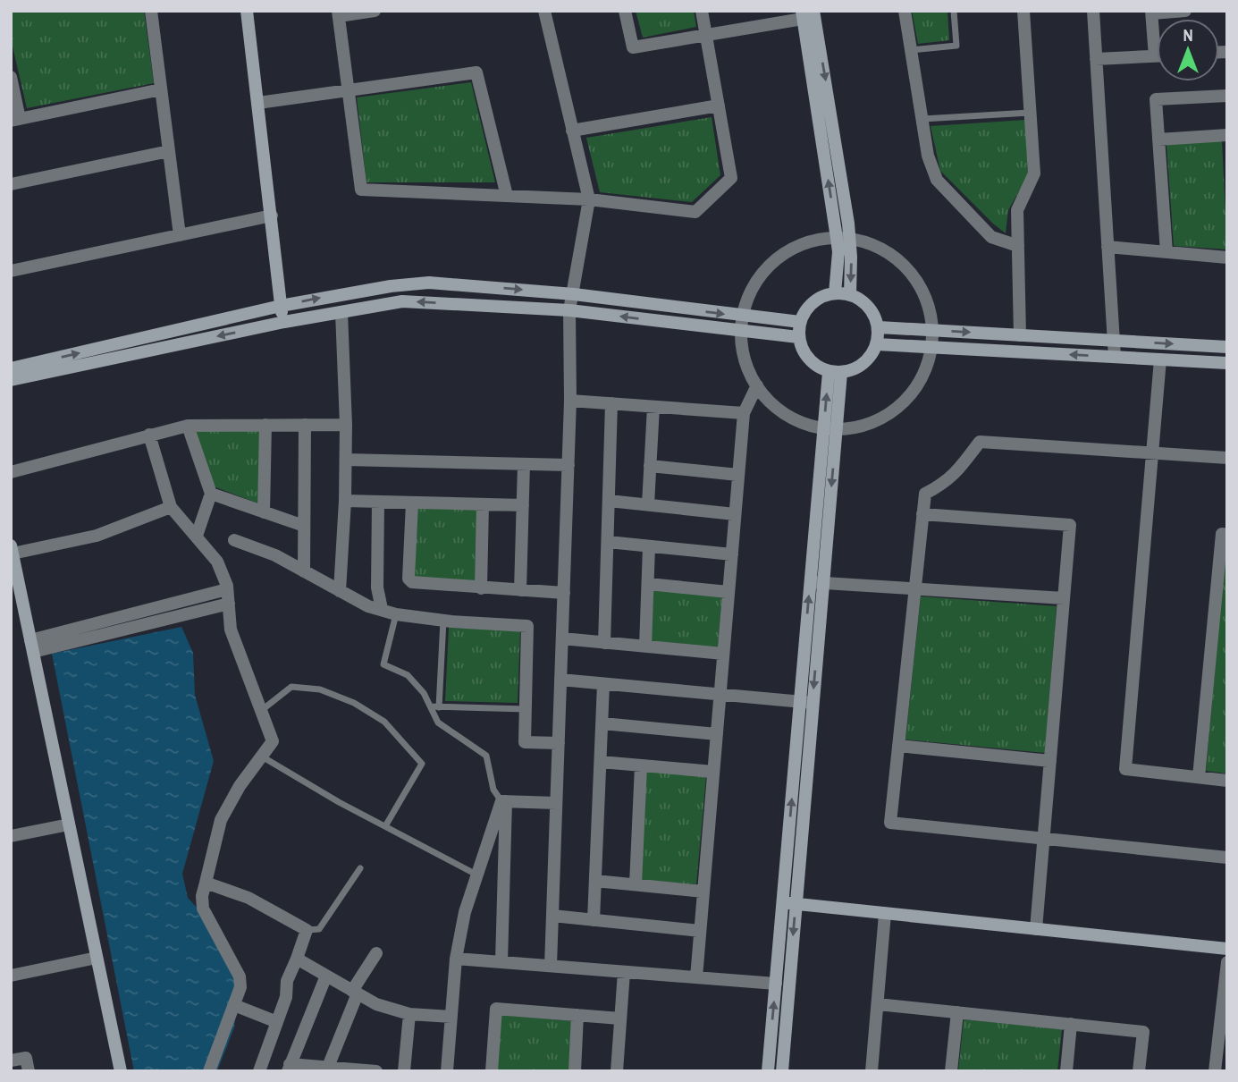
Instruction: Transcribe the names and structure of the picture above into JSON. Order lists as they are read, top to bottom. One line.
{"north":"top"}
